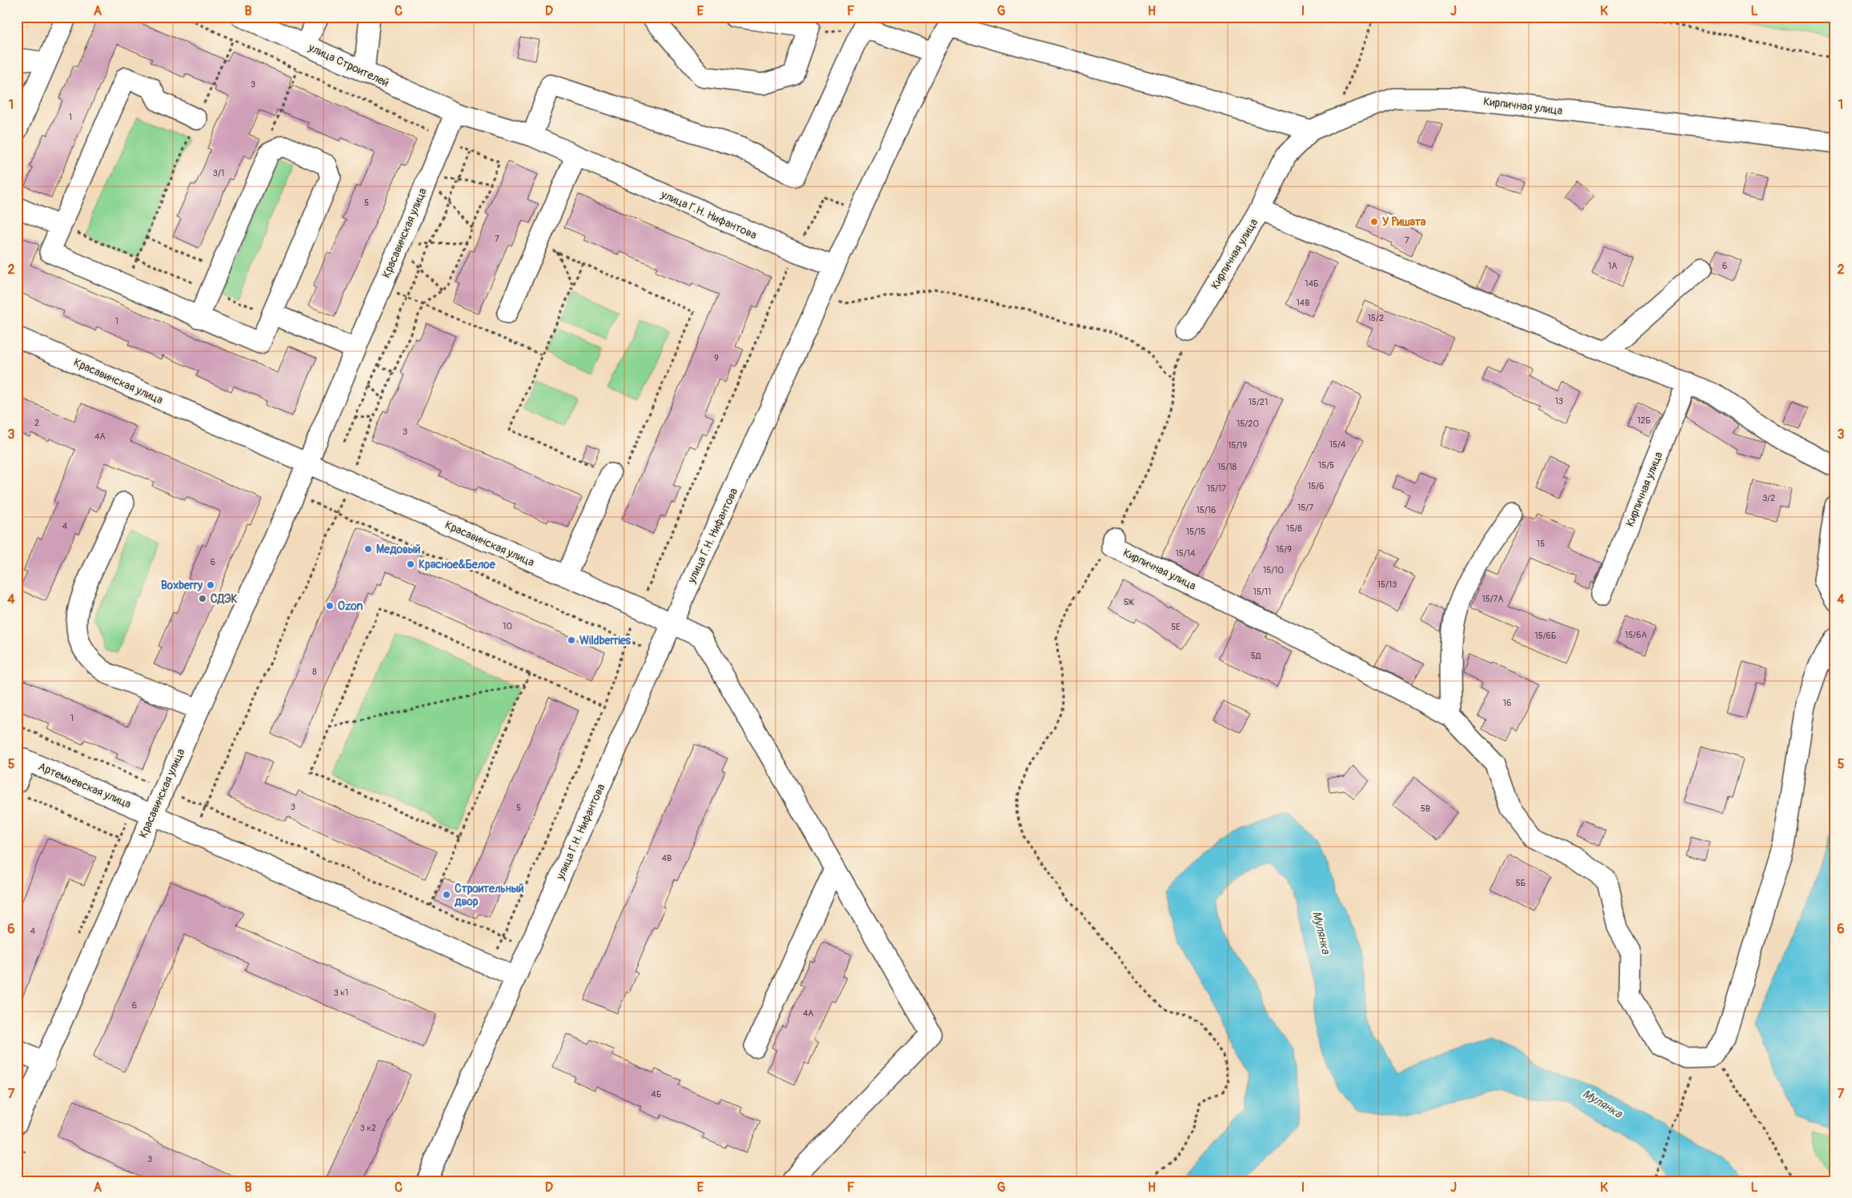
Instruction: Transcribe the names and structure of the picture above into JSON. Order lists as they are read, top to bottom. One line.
{"streets":{"street":["улица Строителей","Кирпичная улица","улица Г.Н. Нифантова","Красавинская улица","Артемьевская улица"]},"crossings":[["улица Строителей","улица Г.Н. Нифантова"],["улица Строителей","Красавинская улица"],["улица Г.Н. Нифантова","Красавинская улица"],["улица Г.Н. Нифантова","Артемьевская улица"],["Красавинская улица","Артемьевская улица"]],"water":["Мулянка"],"places":["У Ришата","Медовый","Красное&Белое","Boxberry","СДЭК","Ozon","Wildberries","Строительный двор"],"house_numbers":["3","1","3/1","5","7","7","1А","6","14Б","14В","15/2","1","9","13","15/21","12Б","2","15/20","3","4А","15/4","15/19","15/5","15/18","15/6","15/17","3/2","15/7","15/16","4","15/8","15/15","15","15/9","15/14","6","15/10","15/13","15/11","15/7А","5Ж","10","5Е","15/6А","15/6Б","5Д","8","16","1","3","5","5В","4В","5Б","4","3 к1","6","4А","4Б","3 к2","3"],"grid":{"columns":["A","B","C","D","E","F","G","H","I","J","K","L"],"rows":["1","2","3","4","5","6","7"]}}
